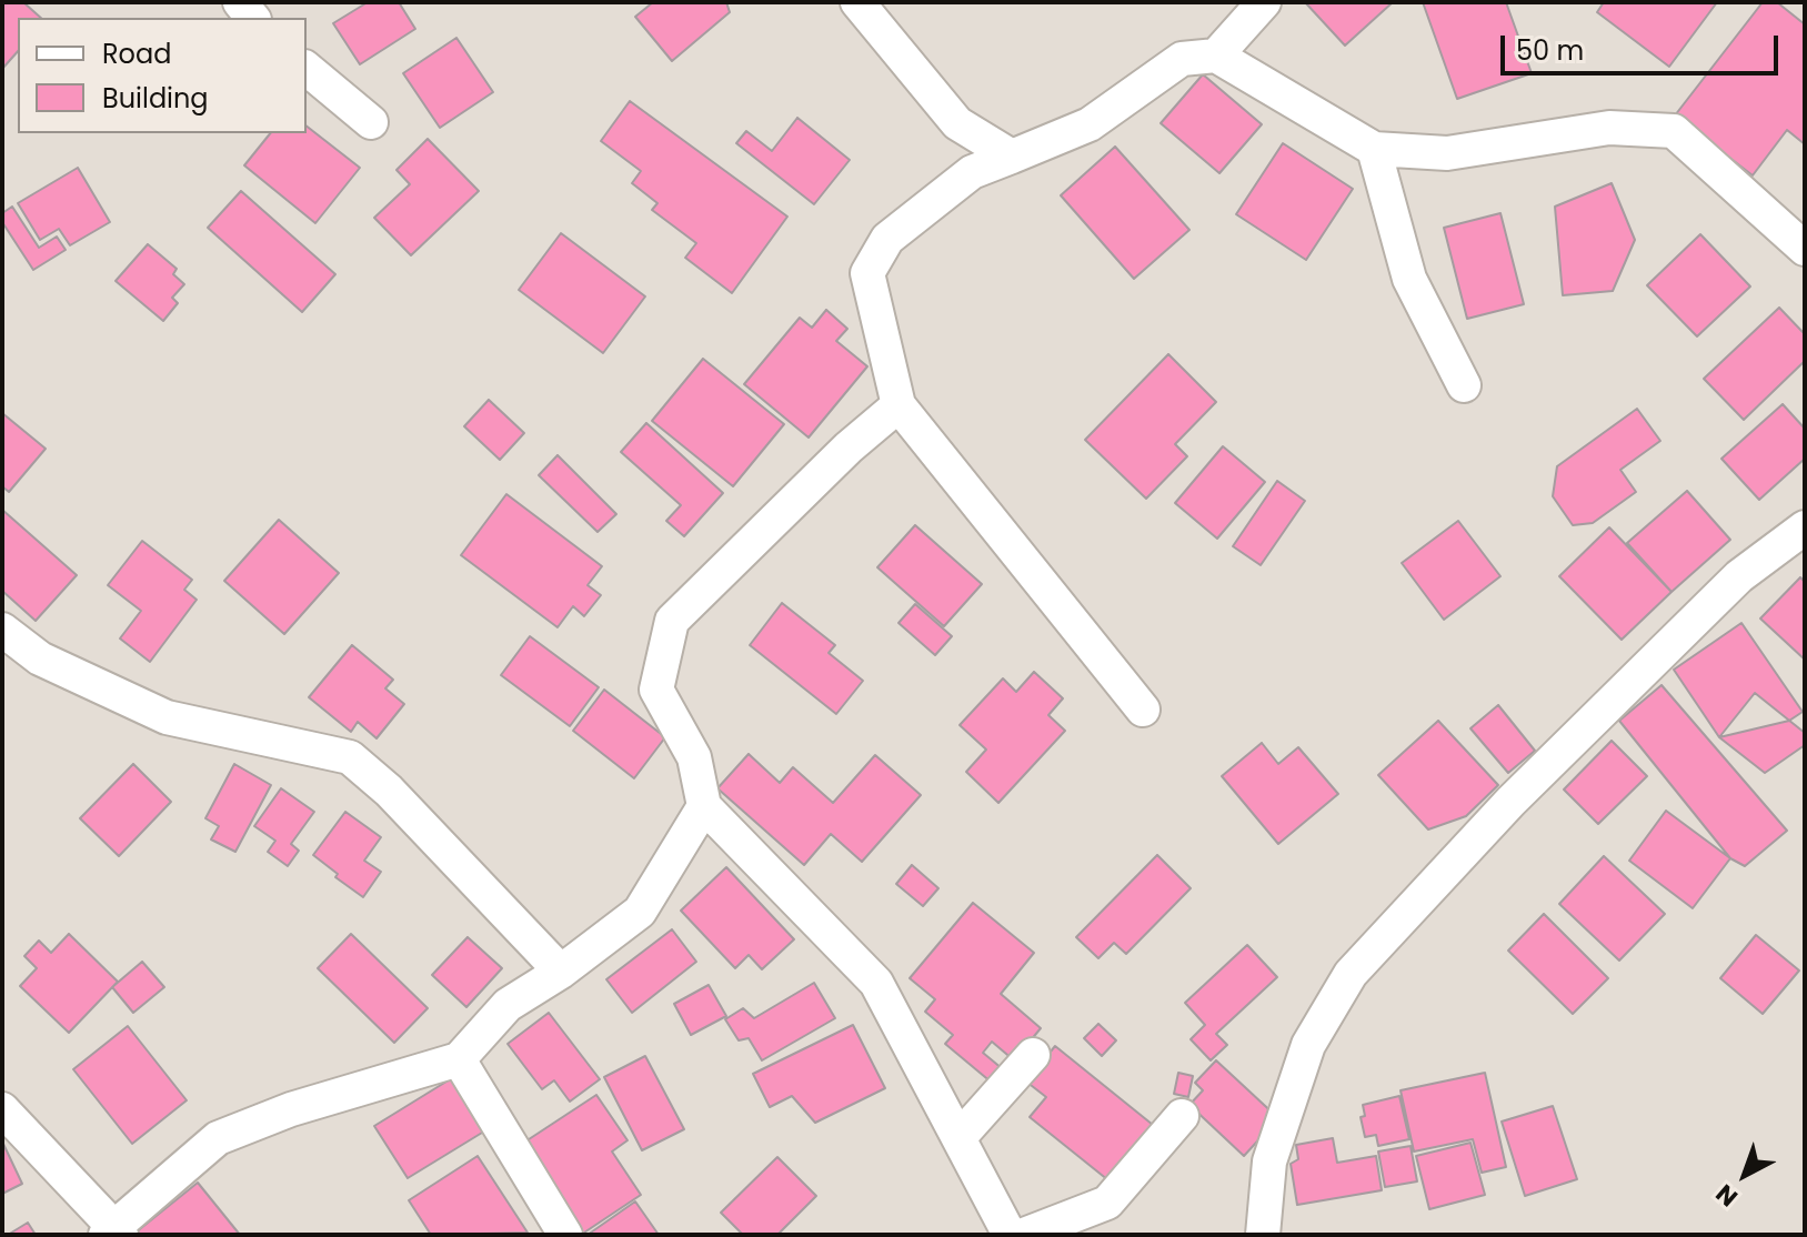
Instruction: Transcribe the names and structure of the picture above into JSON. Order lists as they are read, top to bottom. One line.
{"legend":["Road","Building"],"scale_bar":"50 m","north":"bottom left"}
